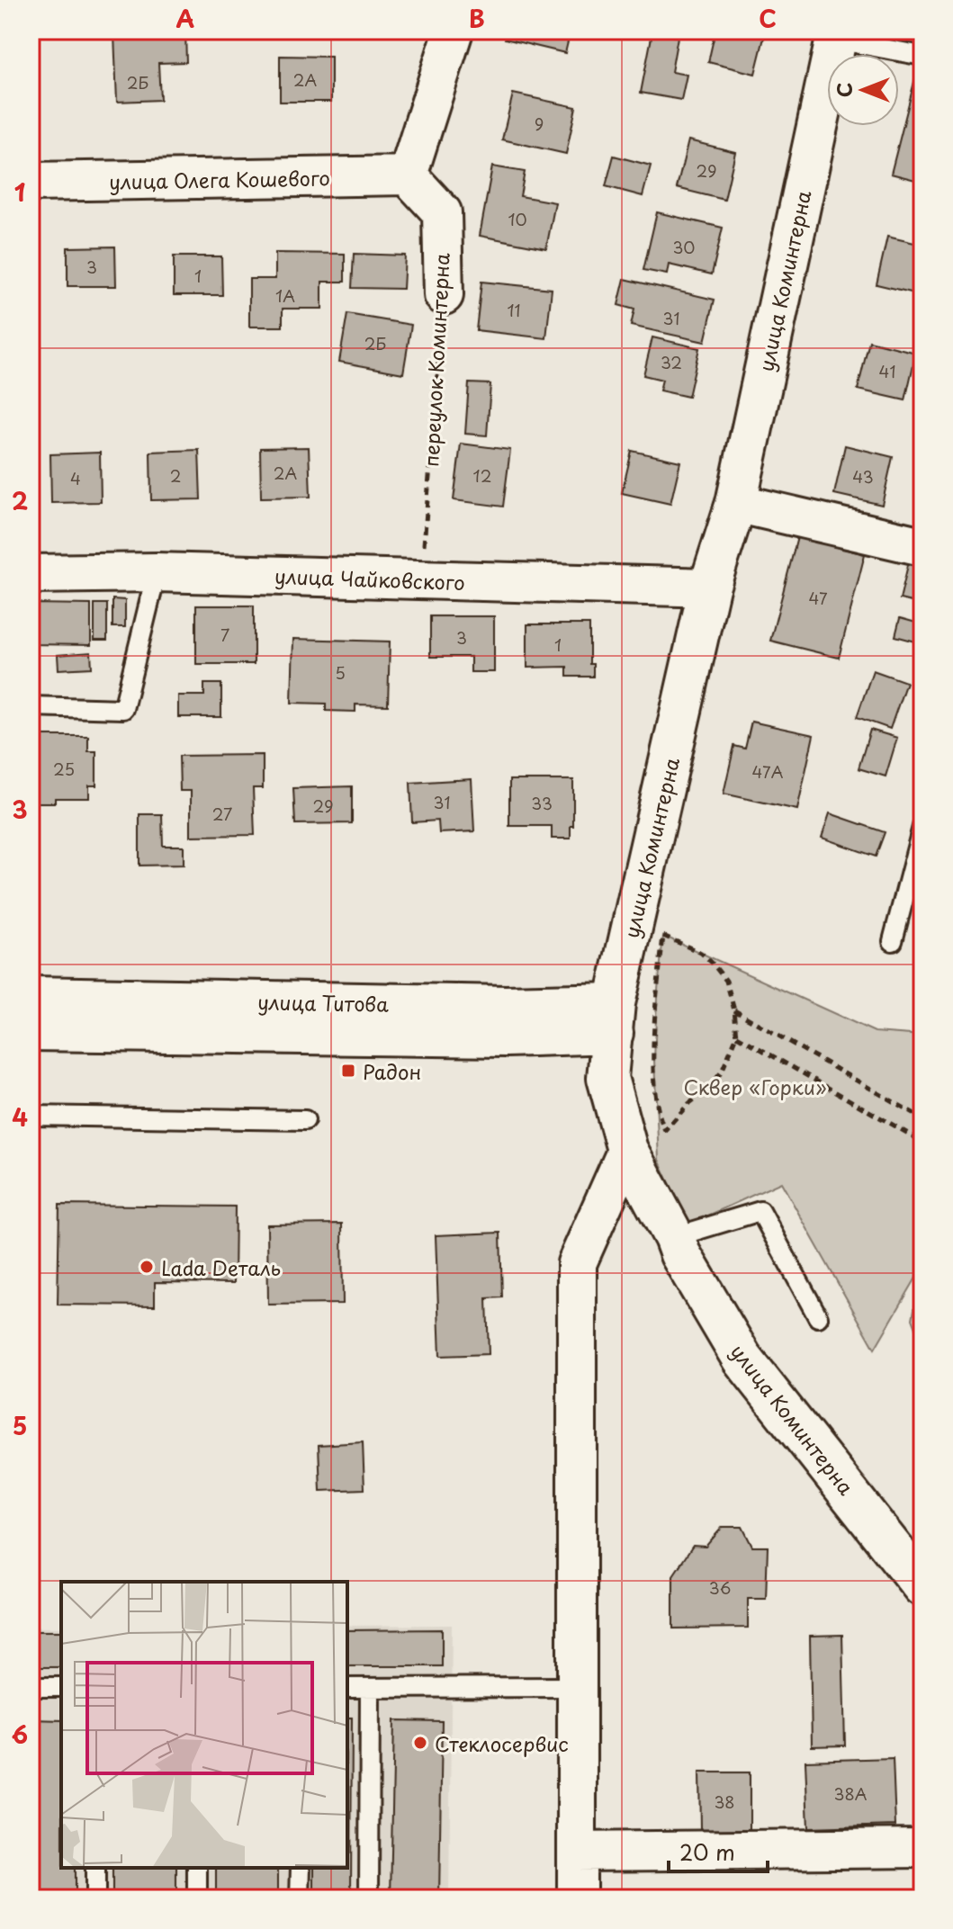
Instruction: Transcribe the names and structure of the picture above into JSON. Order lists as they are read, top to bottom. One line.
{"streets":{"street":["улица Олега Кошевого","улица Коминтерна","переулок Коминтерна","улица Чайковского","улица Титова"]},"crossings":[["улица Олега Кошевого","переулок Коминтерна"],["улица Коминтерна","улица Чайковского"],["улица Коминтерна","улица Титова"],["переулок Коминтерна","улица Чайковского"]],"parks":["Сквер «Горки»"],"places":{"transit":["Радон"],"other":["Lada Dеталь","Стеклосервис"]},"house_numbers":["2А","2Б","9","29","10","30","3","1","1А","11","31","2Б","32","41","2А","2","12","43","4","47","7","3","1","5","25","47А","31","33","29","27","36","38А","38"],"scale_bar":"20 m","north":"left","grid":{"columns":["A","B","C"],"rows":["1","2","3","4","5","6"]}}
